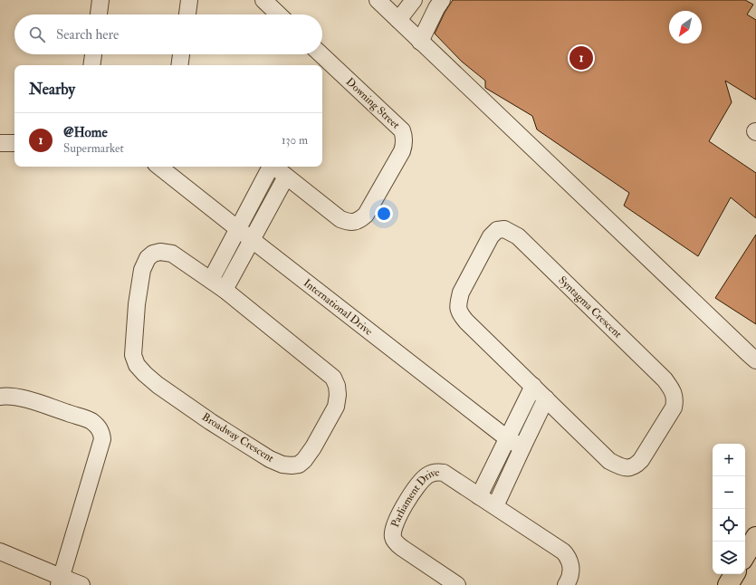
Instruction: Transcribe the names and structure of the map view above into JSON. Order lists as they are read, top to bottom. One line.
{"streets":{"street":["Downing Street","International Drive","Syntagma Crescent","Broadway Crescent","Parliament Drive"]},"crossings":[["Downing Street","International Drive"]],"north":"bottom left","page":{"search":"Search here","pins":"1","heading":"Nearby","list":[{"mark":"1","name":"@Home","note":"Supermarket","value":"130 m"}],"map_buttons":["+","−"]}}
